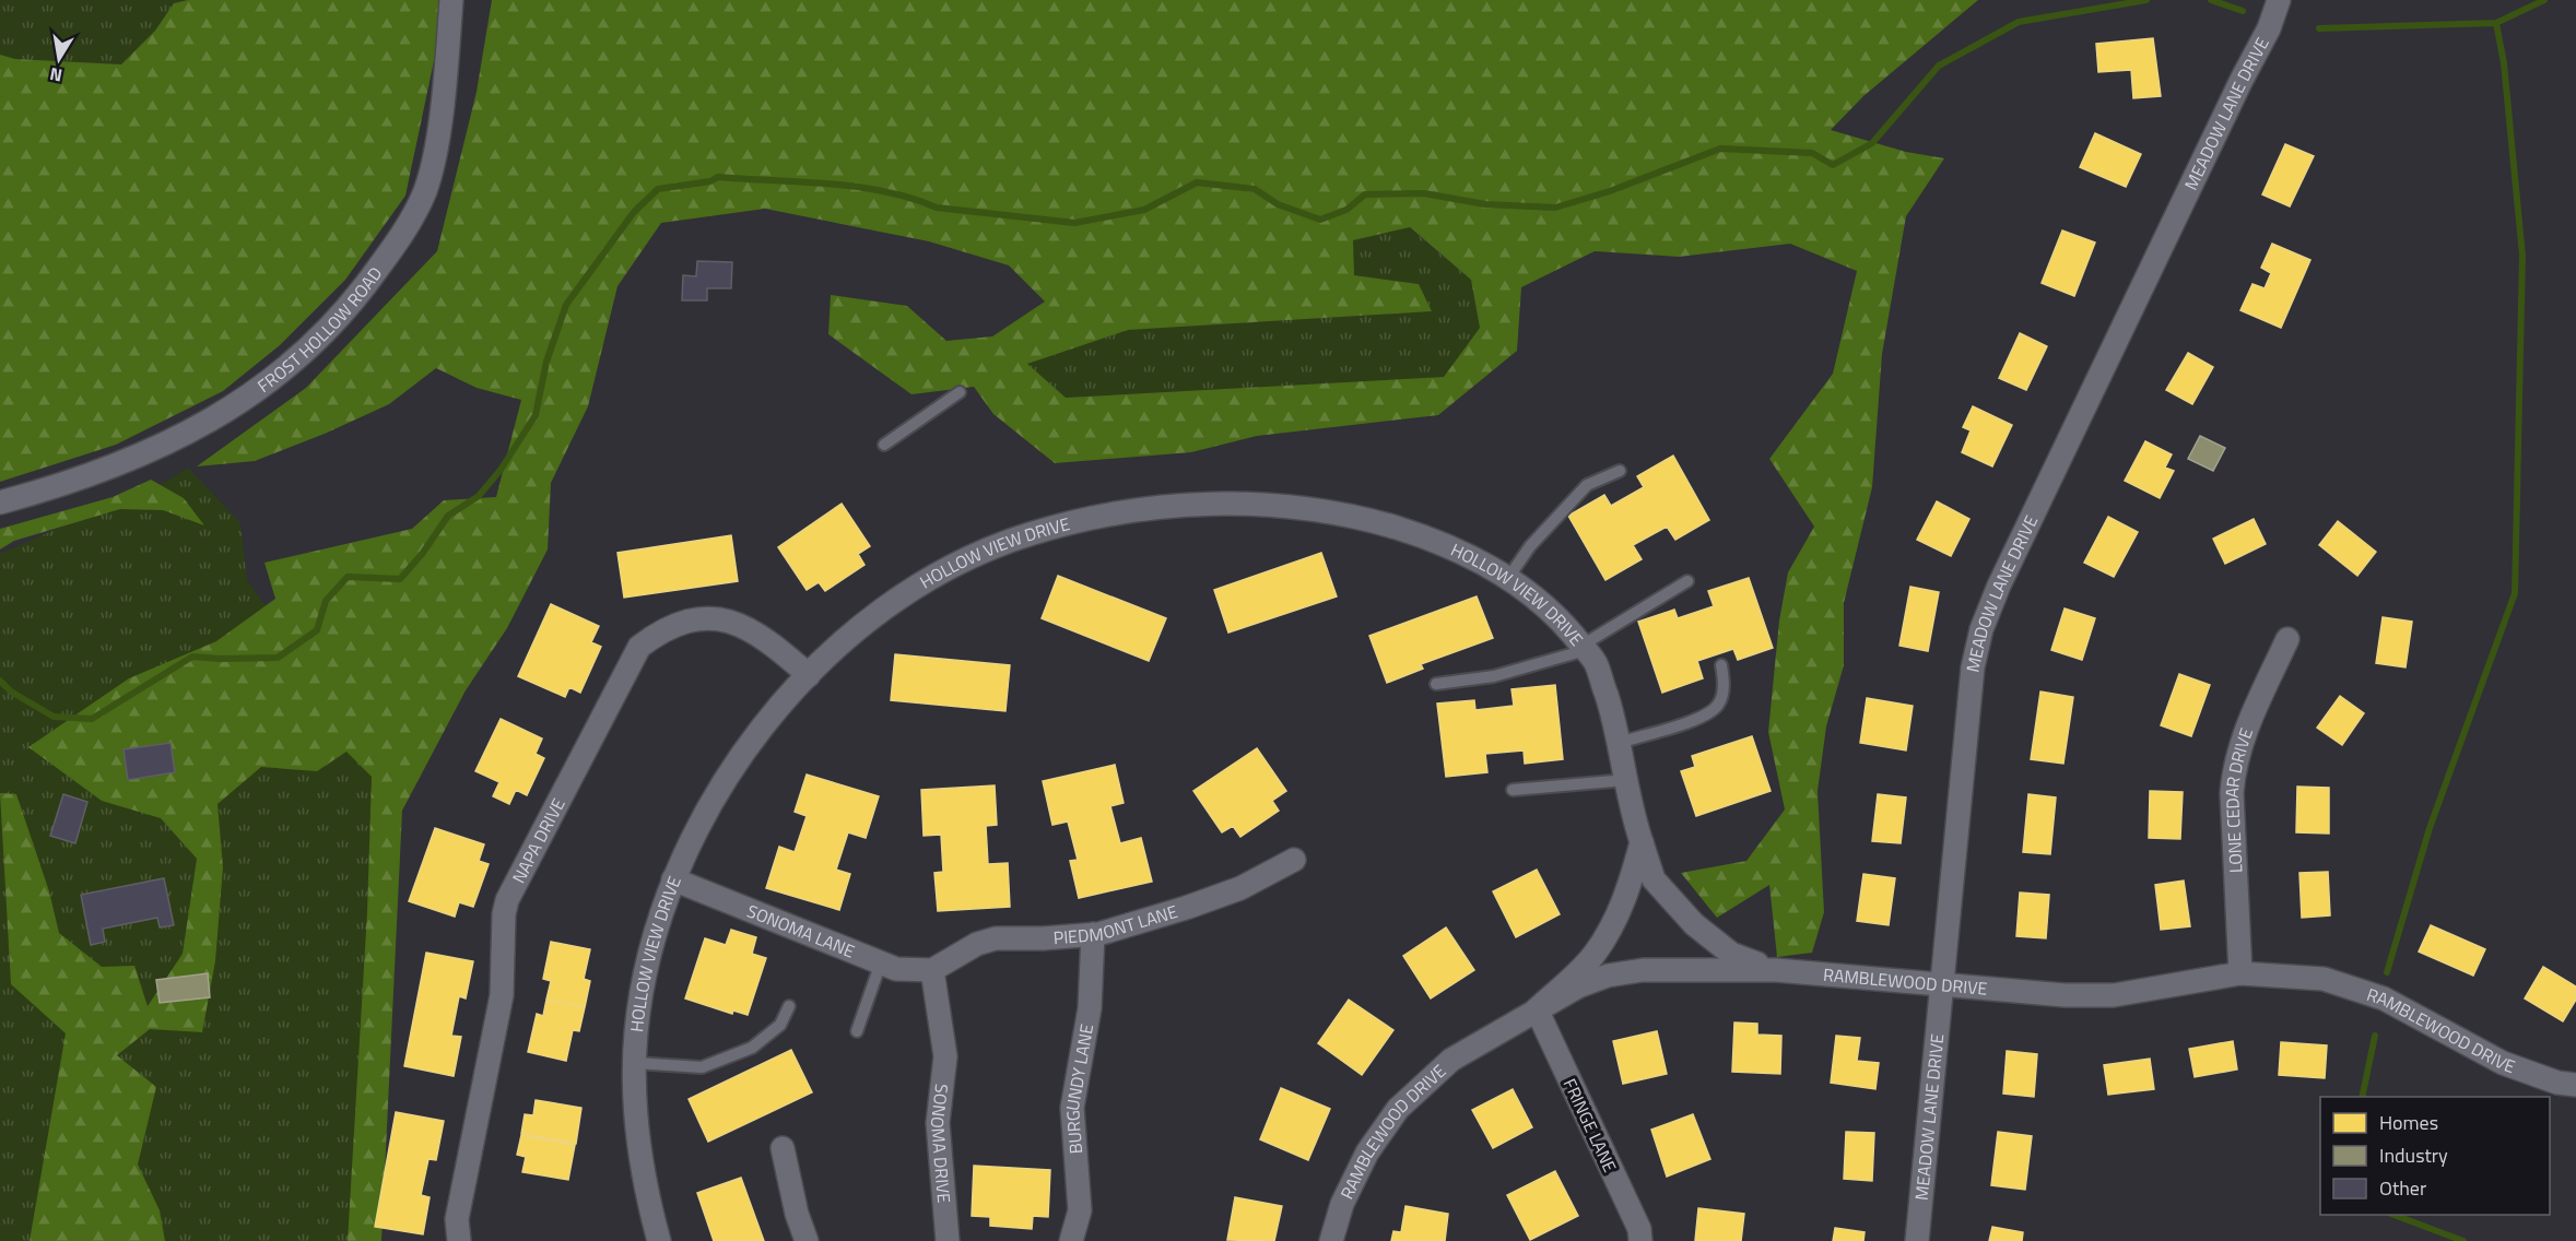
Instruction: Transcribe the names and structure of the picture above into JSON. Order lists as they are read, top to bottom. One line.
{"streets":{"street":["MEADOW LANE DRIVE","FROST HOLLOW ROAD","HOLLOW VIEW DRIVE","LONE CEDAR DRIVE","NAPA DRIVE","PIEDMONT LANE","SONOMA LANE","RAMBLEWOOD DRIVE","BURGUNDY LANE","FRINGE LANE","SONOMA DRIVE"]},"crossings":[["MEADOW LANE DRIVE","RAMBLEWOOD DRIVE"],["HOLLOW VIEW DRIVE","NAPA DRIVE"],["HOLLOW VIEW DRIVE","SONOMA LANE"],["HOLLOW VIEW DRIVE","RAMBLEWOOD DRIVE"],["LONE CEDAR DRIVE","RAMBLEWOOD DRIVE"],["PIEDMONT LANE","SONOMA LANE"],["PIEDMONT LANE","BURGUNDY LANE"],["PIEDMONT LANE","SONOMA DRIVE"],["SONOMA LANE","SONOMA DRIVE"],["RAMBLEWOOD DRIVE","FRINGE LANE"]],"legend":["Homes","Industry","Other"],"north":"bottom"}
